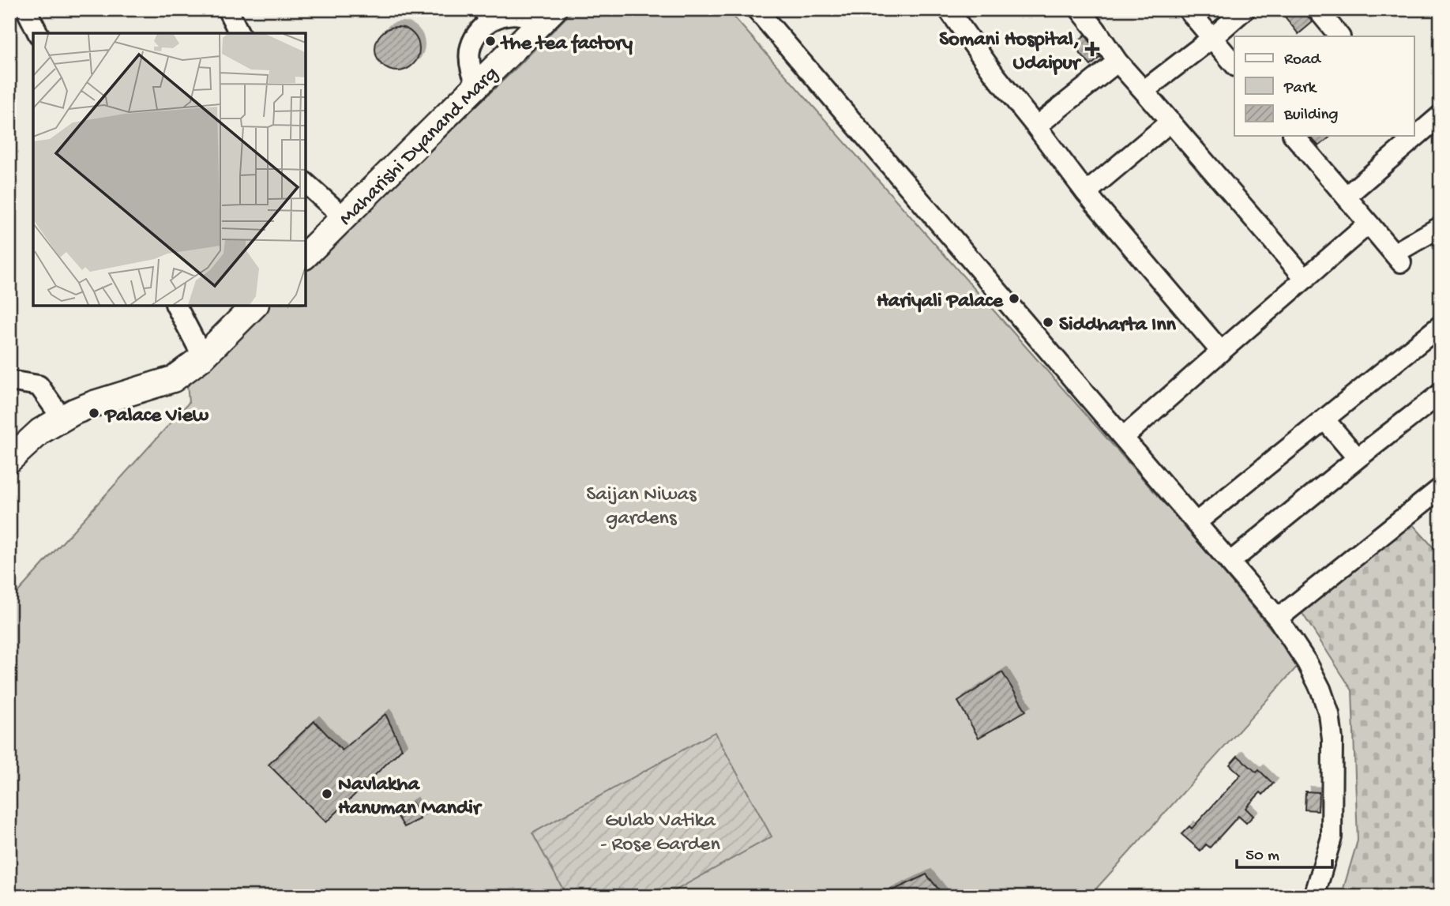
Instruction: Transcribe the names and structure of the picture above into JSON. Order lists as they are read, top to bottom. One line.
{"streets":{"main road":["Maharishi Dyanand Marg"]},"parks":["Saijan Niwas gardens","Gulab Vatika - Rose Garden"],"places":{"other":["the tea factory","Hariyali Palace","Siddharta Inn","Palace View","Navlakha Hanuman Mandir"],"health":["Somani Hospital, Udaipur"]},"legend":["Road","Park","Building"],"scale_bar":"50 m"}
